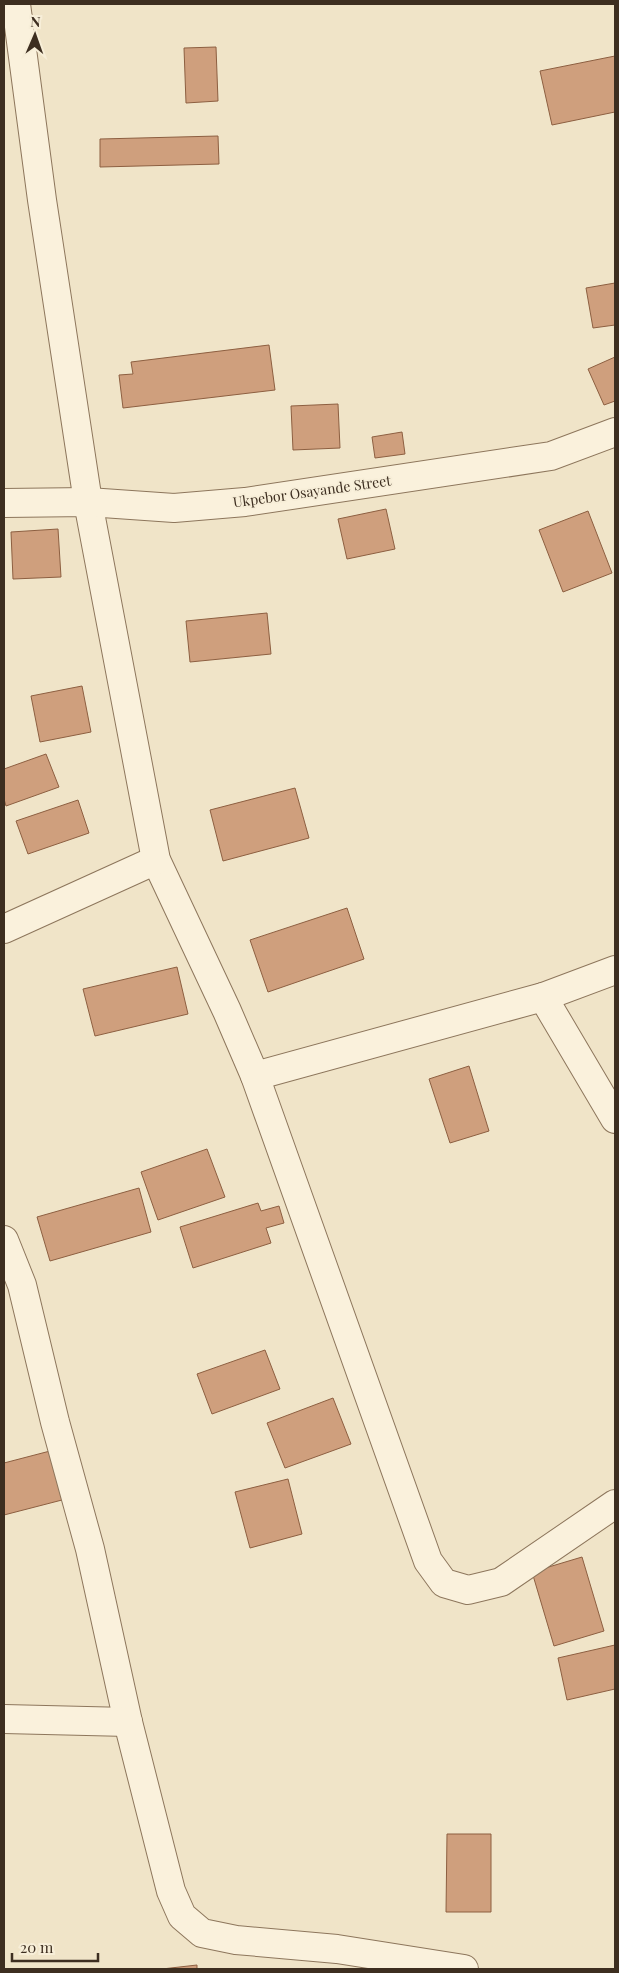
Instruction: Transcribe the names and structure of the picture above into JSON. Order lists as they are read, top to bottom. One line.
{"streets":{"street":["Ukpebor Osayande Street"]},"scale_bar":"20 m","north":"top"}
